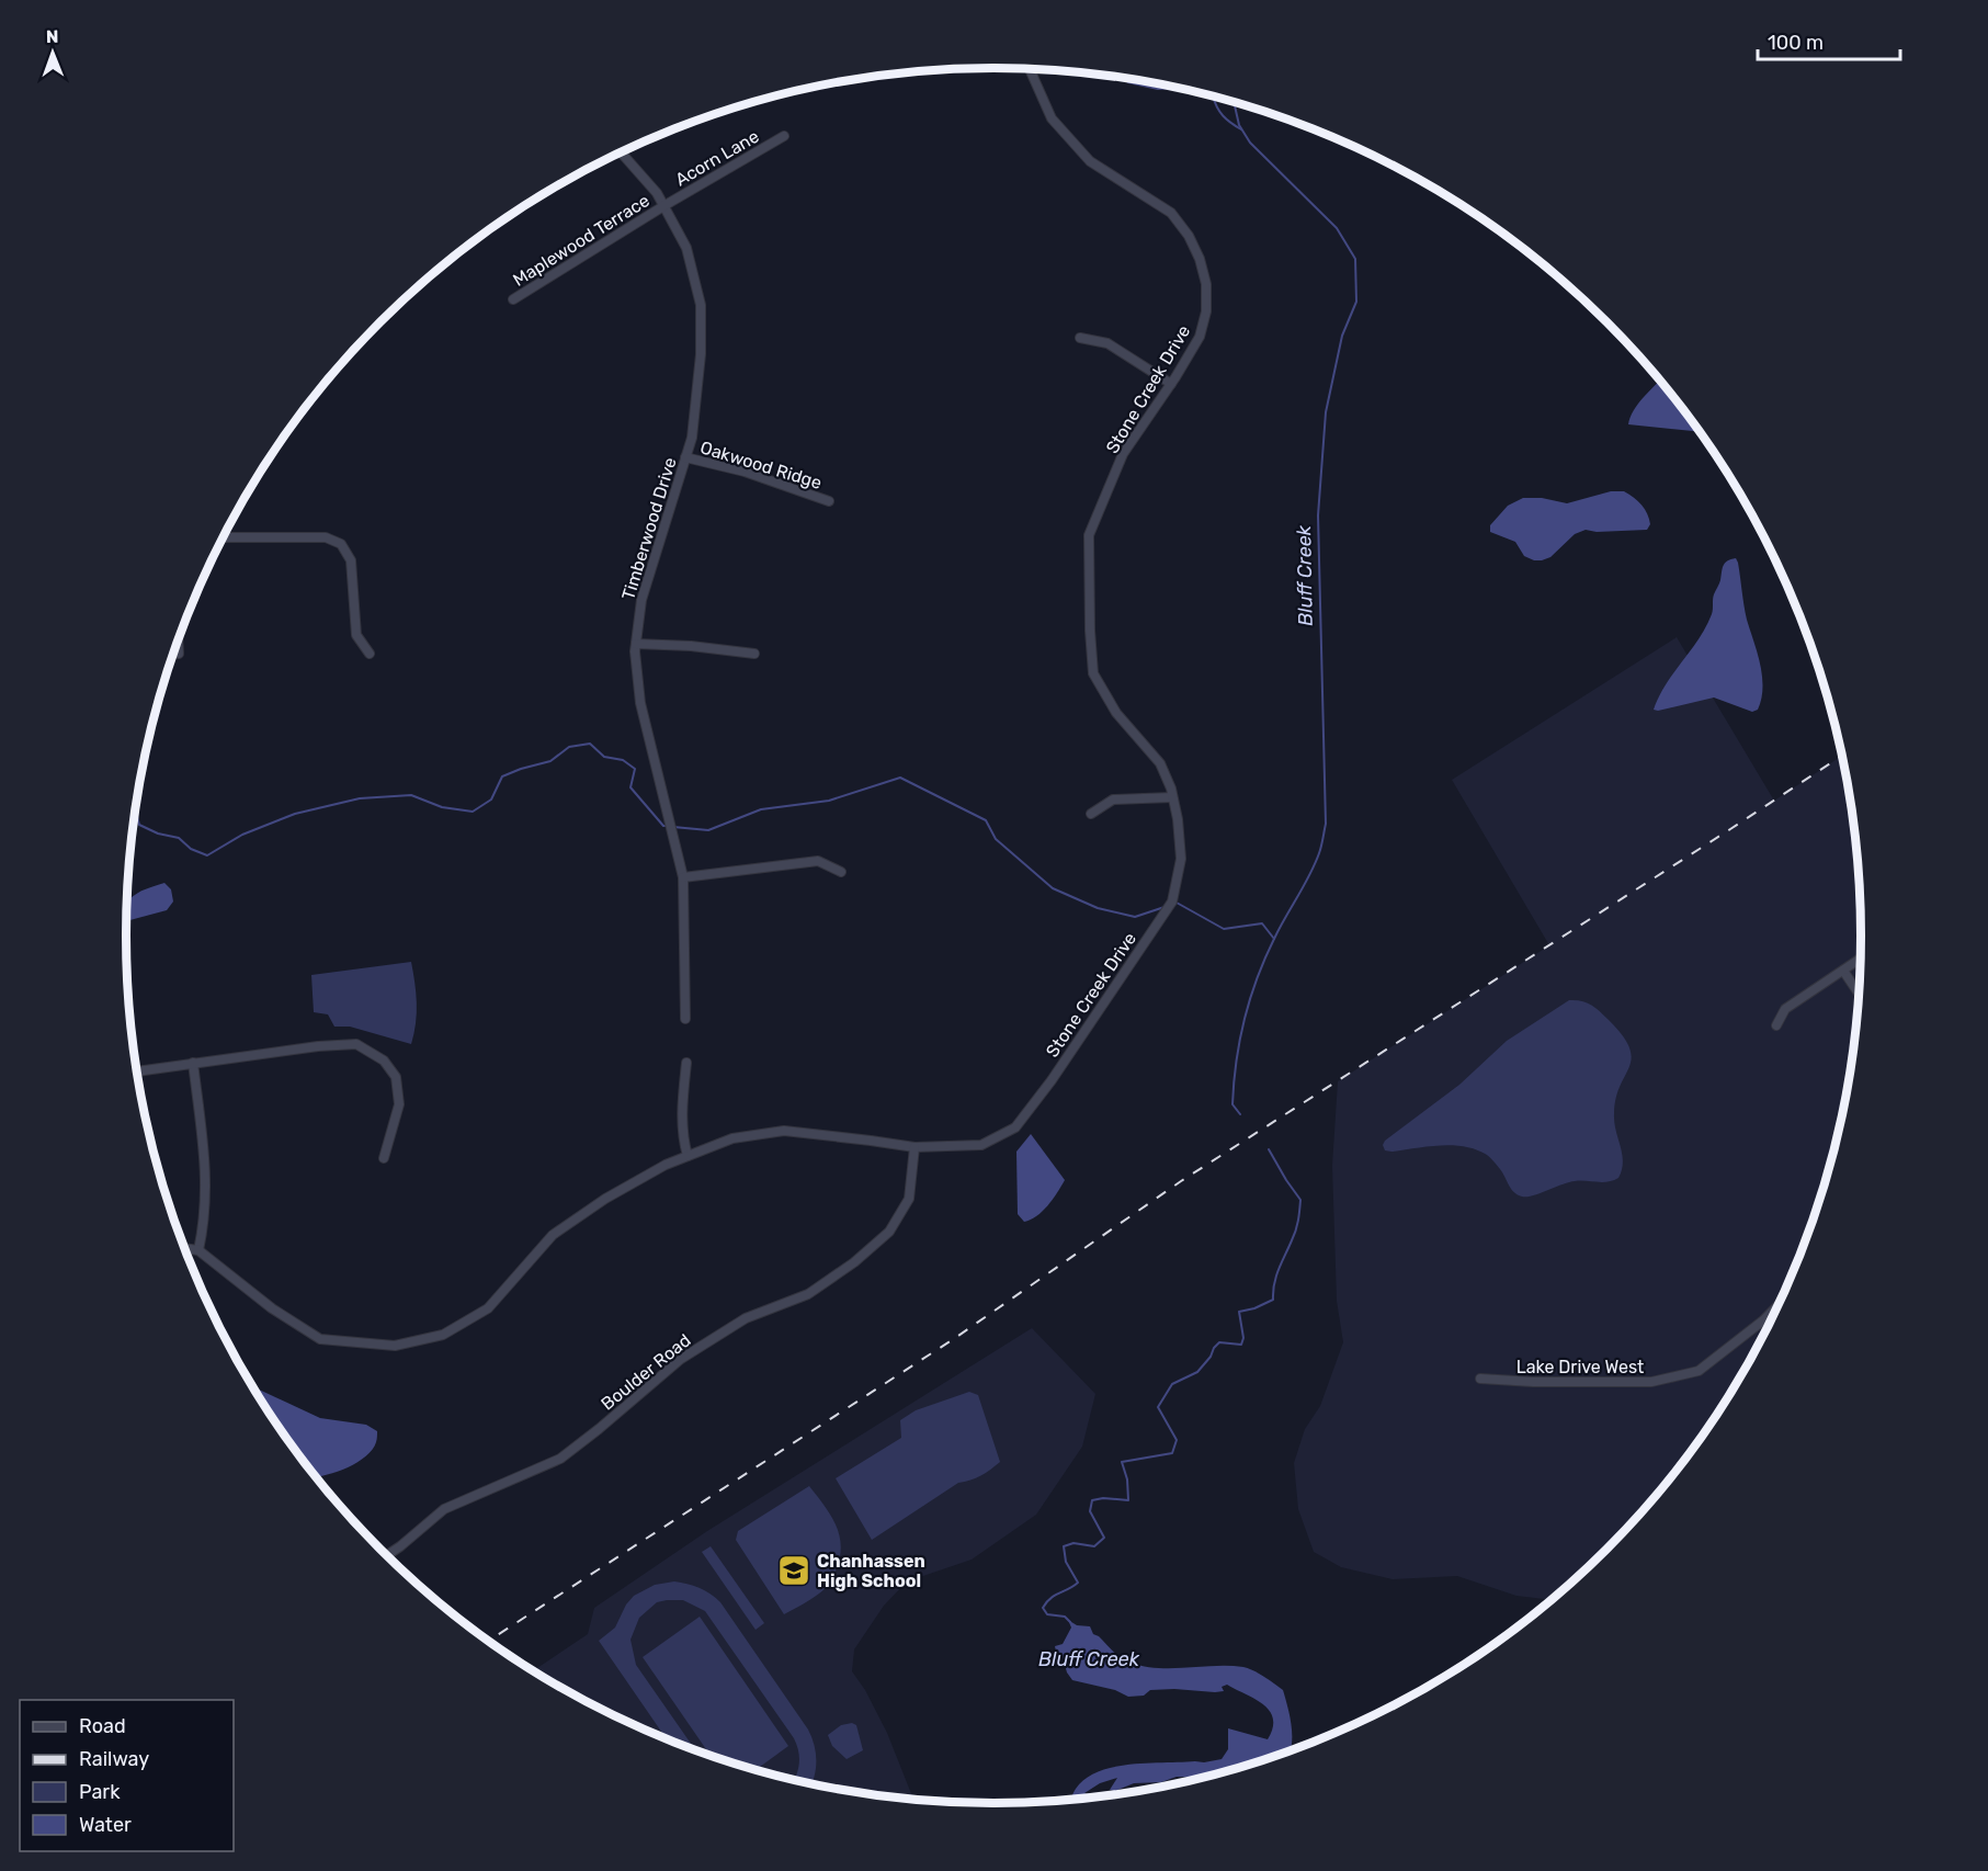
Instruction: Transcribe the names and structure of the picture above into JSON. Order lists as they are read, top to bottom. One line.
{"streets":{"street":["Acorn Lane","Maplewood Terrace","Stone Creek Drive","Oakwood Ridge","Timberwood Drive","Lake Drive West","Boulder Road"]},"crossings":[["Acorn Lane","Maplewood Terrace"],["Acorn Lane","Timberwood Drive"],["Maplewood Terrace","Timberwood Drive"],["Stone Creek Drive","Boulder Road"],["Oakwood Ridge","Timberwood Drive"]],"water":["Bluff Creek"],"places":{"school or university":["Chanhassen High School"]},"legend":["Road","Railway","Park","Water"],"scale_bar":"100 m","north":"top"}
